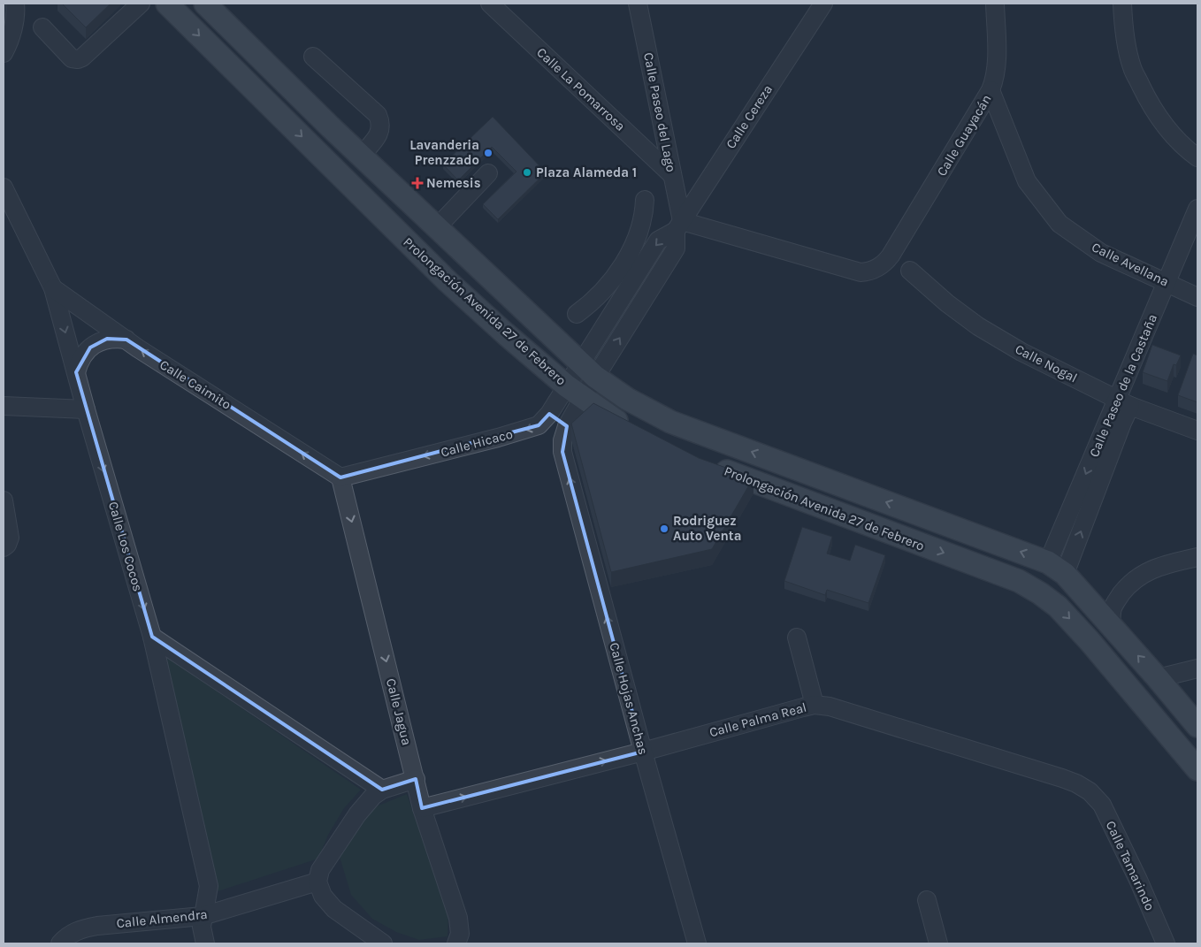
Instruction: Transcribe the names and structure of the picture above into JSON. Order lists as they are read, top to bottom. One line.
{"streets":{"main road":["Prolongación Avenida 27 de Febrero"],"street":["Calle La Pomarrosa","Calle Paseo del Lago","Calle Cereza","Calle Guayacán","Calle Avellana","Calle Nogal","Calle Caimito","Calle Paseo de la Castaña","Calle Hicaco","Calle Los Cocos","Calle Hojas Anchas","Calle Jagua","Calle Palma Real","Calle Tamarindo","Calle Almendra"]},"crossings":[["Calle La Pomarrosa","Calle Paseo del Lago"],["Calle Paseo del Lago","Calle Cereza"],["Calle Paseo del Lago","Calle Guayacán"],["Calle Cereza","Calle Guayacán"],["Calle Cereza","Prolongación Avenida 27 de Febrero"],["Calle Cereza","Calle Hicaco"],["Calle Guayacán","Calle Avellana"],["Calle Avellana","Calle Paseo de la Castaña"],["Prolongación Avenida 27 de Febrero","Calle Paseo de la Castaña"],["Prolongación Avenida 27 de Febrero","Calle Hicaco"],["Calle Nogal","Calle Paseo de la Castaña"],["Calle Caimito","Calle Hicaco"],["Calle Caimito","Calle Los Cocos"],["Calle Caimito","Calle Jagua"],["Calle Hicaco","Calle Jagua"],["Calle Los Cocos","Calle Almendra"],["Calle Hojas Anchas","Calle Palma Real"],["Calle Jagua","Calle Palma Real"],["Calle Palma Real","Calle Tamarindo"]],"one_way":["Calle Caimito","Calle Hicaco","Calle Los Cocos","Calle Hojas Anchas","Calle Jagua"],"places":{"other":["Lavanderia Prenzzado","Plaza Alameda 1","Rodriguez Auto Venta"],"health":["Nemesis"]}}
